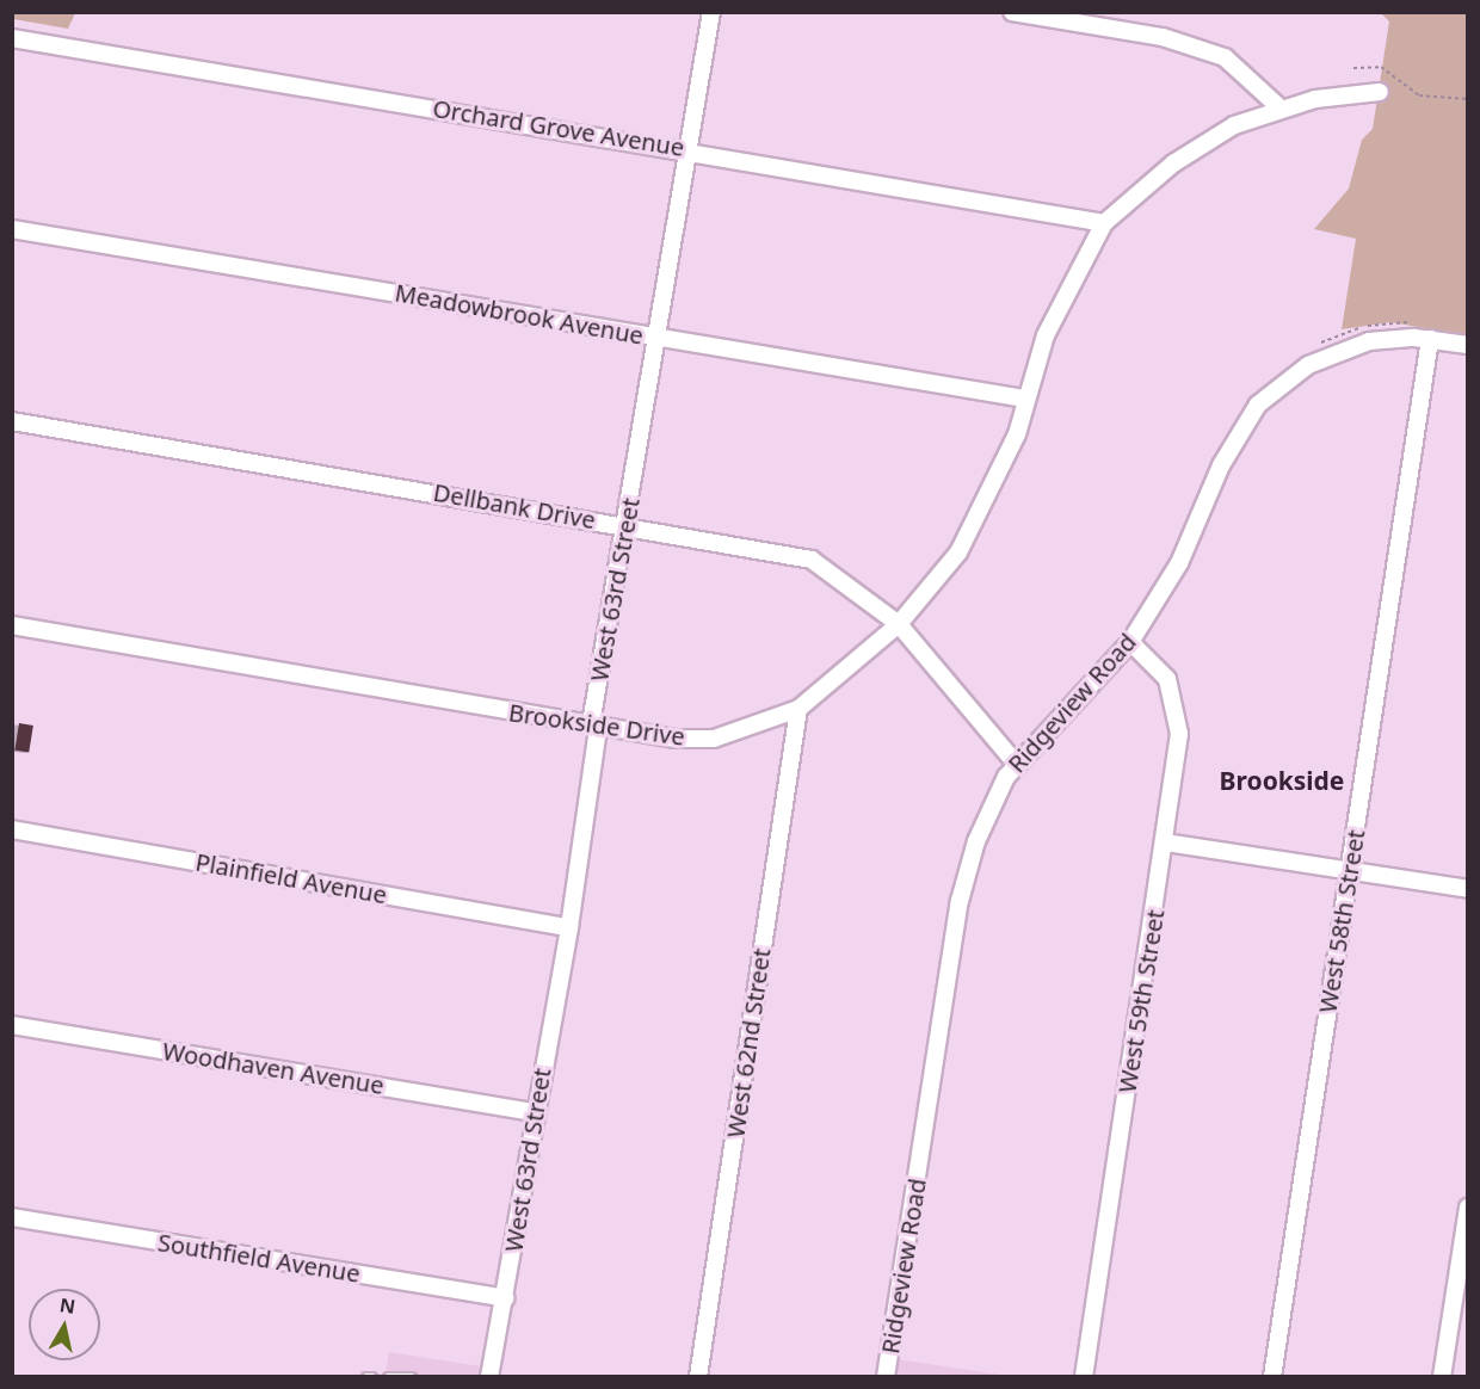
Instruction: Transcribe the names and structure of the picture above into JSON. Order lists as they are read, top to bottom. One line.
{"streets":{"street":["Orchard Grove Avenue","Meadowbrook Avenue","Dellbank Drive","West 63rd Street","Ridgeview Road","Brookside Drive","Plainfield Avenue","West 58th Street","West 59th Street","West 62nd Street","Woodhaven Avenue","Southfield Avenue"]},"crossings":[["Orchard Grove Avenue","West 63rd Street"],["Orchard Grove Avenue","Brookside Drive"],["Meadowbrook Avenue","West 63rd Street"],["Meadowbrook Avenue","Brookside Drive"],["Dellbank Drive","West 63rd Street"],["Dellbank Drive","Ridgeview Road"],["Dellbank Drive","Brookside Drive"],["West 63rd Street","Brookside Drive"],["West 63rd Street","Plainfield Avenue"],["West 63rd Street","Woodhaven Avenue"],["West 63rd Street","Southfield Avenue"],["Ridgeview Road","West 58th Street"],["Ridgeview Road","West 59th Street"],["Brookside Drive","West 62nd Street"]],"districts":["Brookside"],"north":"top"}
